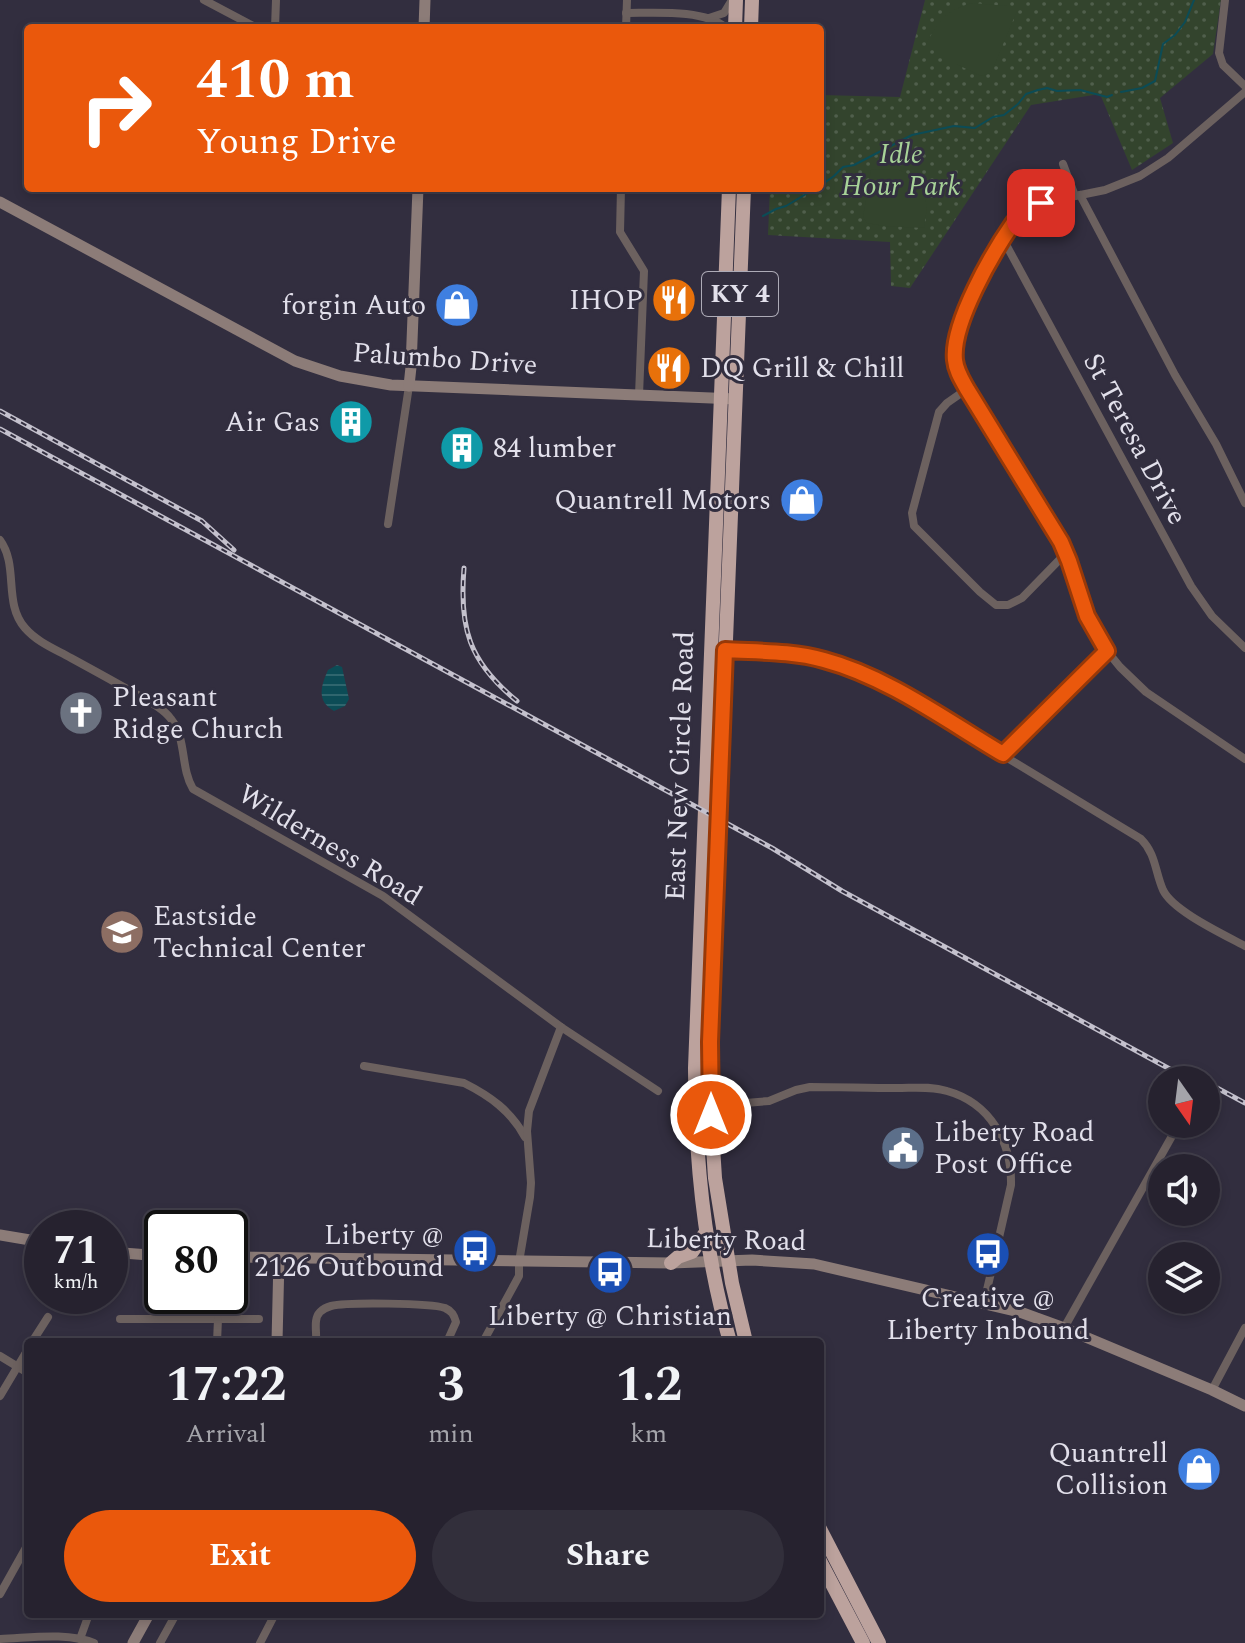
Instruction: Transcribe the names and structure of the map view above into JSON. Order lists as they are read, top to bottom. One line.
{"streets":{"highway":["KY 4","East New Circle Road"],"main road":["Palumbo Drive","Liberty Road"],"street":["St Teresa Drive","Wilderness Road"]},"crossings":[["Palumbo Drive","East New Circle Road"],["East New Circle Road","Liberty Road"]],"parks":["Idle Hour Park"],"places":{"restaurant":["IHOP","DQ Grill & Chill"],"shop":["forgin Auto","Quantrell Motors","Quantrell Collision"],"building":["Air Gas","84 lumber"],"church":["Pleasant Ridge Church"],"school or university":["Eastside Technical Center"],"public building":["Liberty Road Post Office"],"bus stop":["Liberty @ 2126 Outbound","Creative @ Liberty Inbound","Liberty @ Christian"]},"north":"bottom","page":{"turn":["410 m","Young Drive"],"speed":"71 km/h","limit":"80","eta":["17:22","Arrival","3","min","1.2","km"],"buttons":["Exit","Share"]}}
